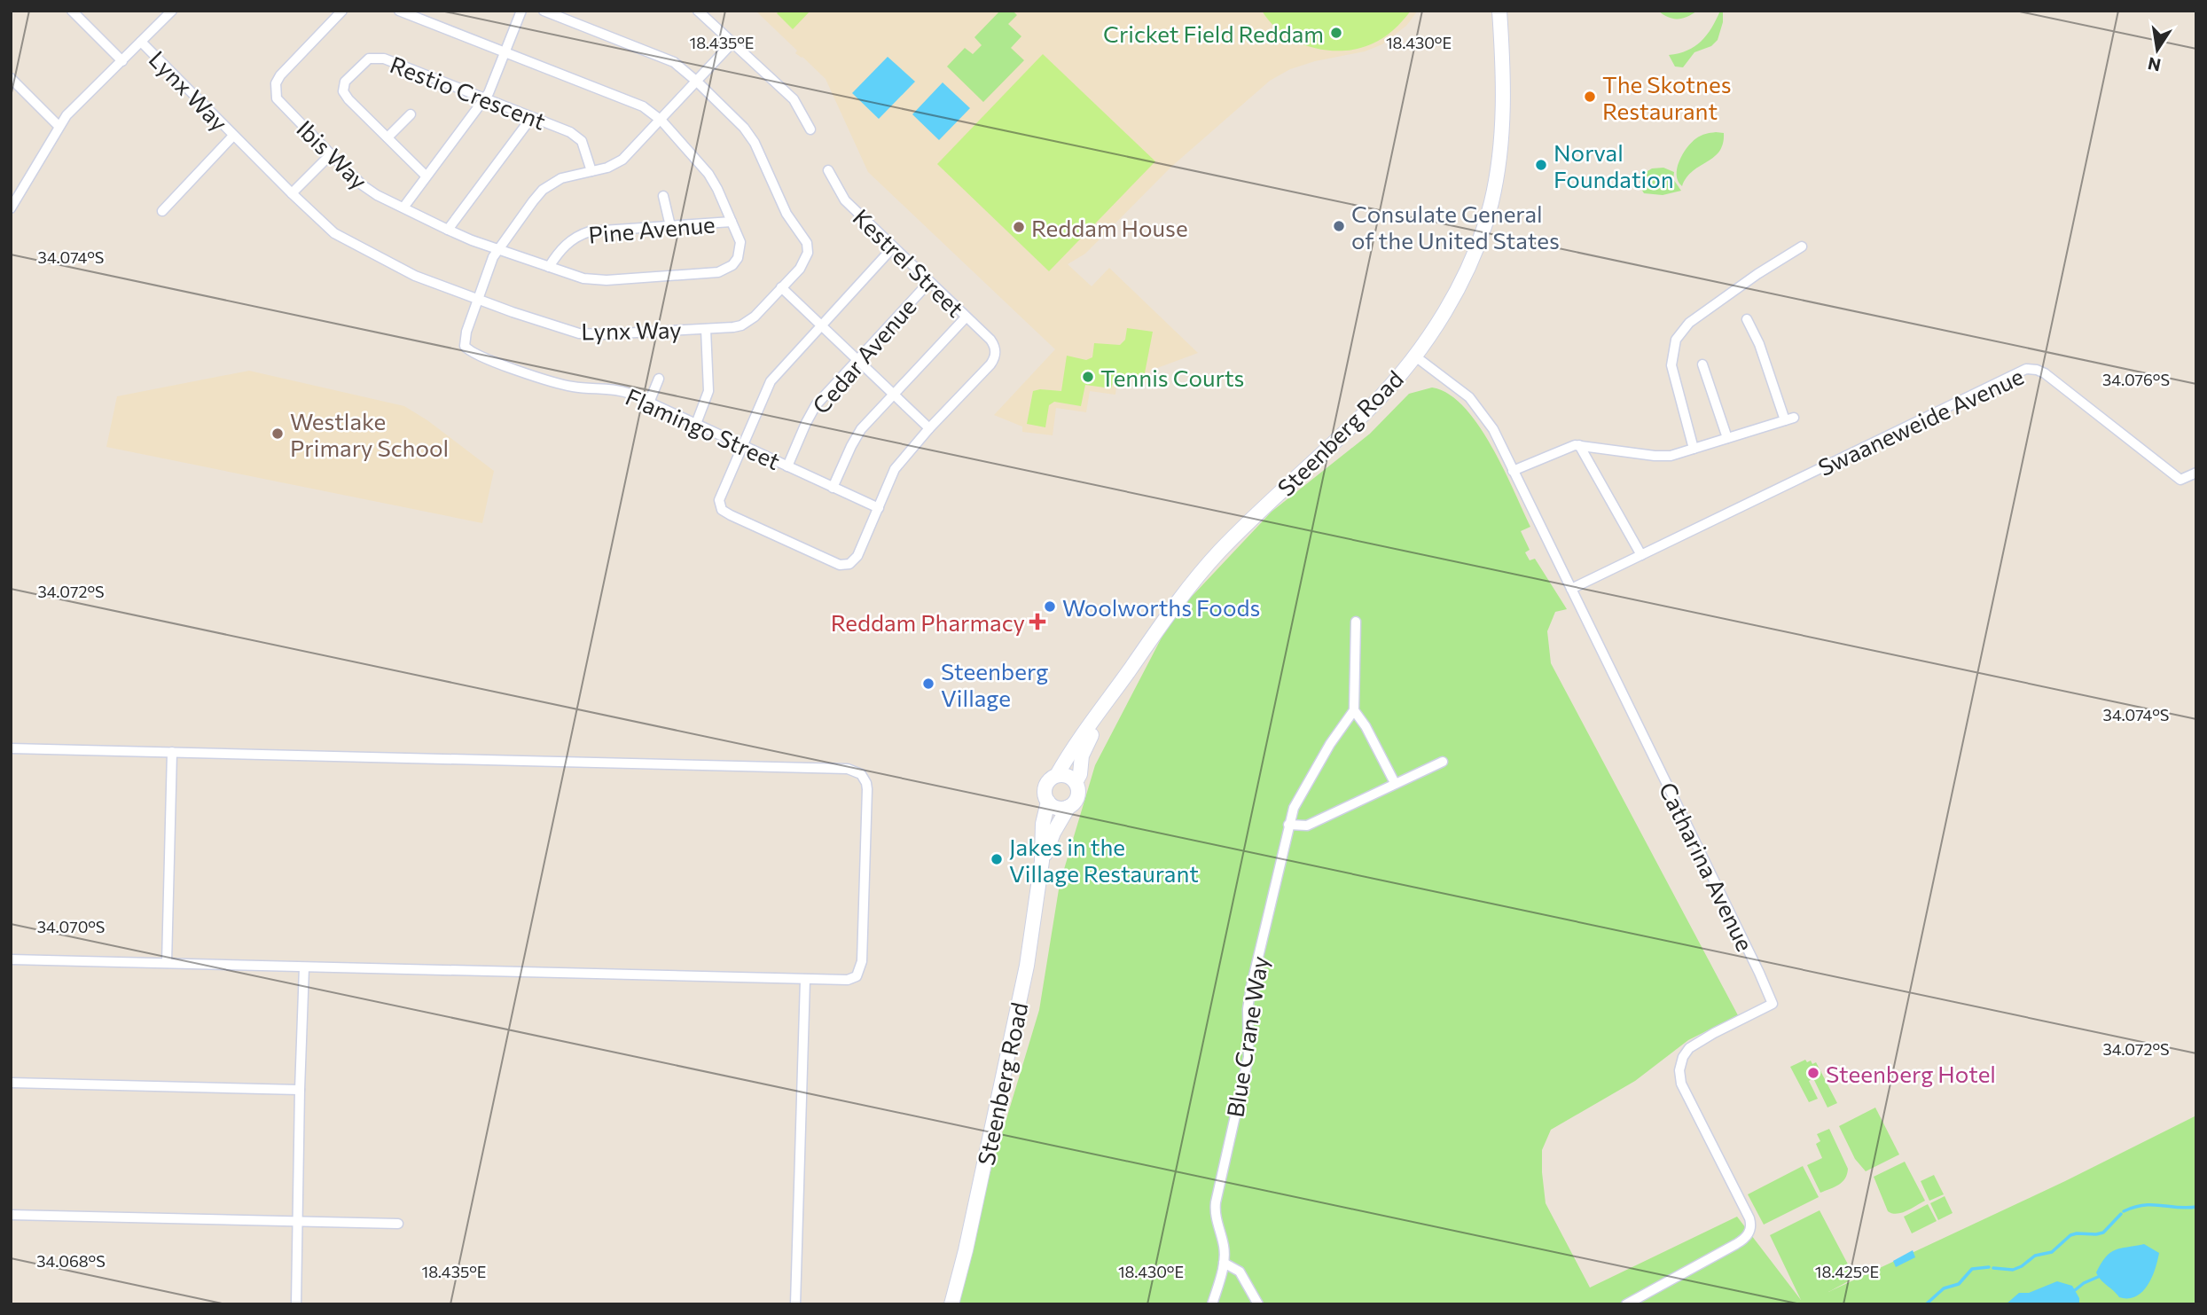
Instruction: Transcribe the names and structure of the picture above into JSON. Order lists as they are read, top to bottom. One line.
{"streets":{"main road":["Steenberg Road"],"street":["Lynx Way","Restio Crescent","Ibis Way","Pine Avenue","Kestrel Street","Cedar Avenue","Swaaneweide Avenue","Flamingo Street","Catharina Avenue","Blue Crane Way"]},"crossings":[["Lynx Way","Flamingo Street"],["Ibis Way","Pine Avenue"],["Kestrel Street","Cedar Avenue"],["Cedar Avenue","Flamingo Street"],["Swaaneweide Avenue","Catharina Avenue"],["Steenberg Road","Catharina Avenue"]],"places":{"other":["Cricket Field Reddam","The Skotnes Restaurant","Norval Foundation","Consulate General of the United States","Reddam House","Tennis Courts","Westlake Primary School","Woolworths Foods","Steenberg Village","Jakes in the Village Restaurant","Steenberg Hotel"],"health":["Reddam Pharmacy"]},"north":"bottom","coordinates":["18.435°E","18.430°E","34.074°S","34.076°S","34.072°S","34.070°S","34.068°S","18.425°E"]}
